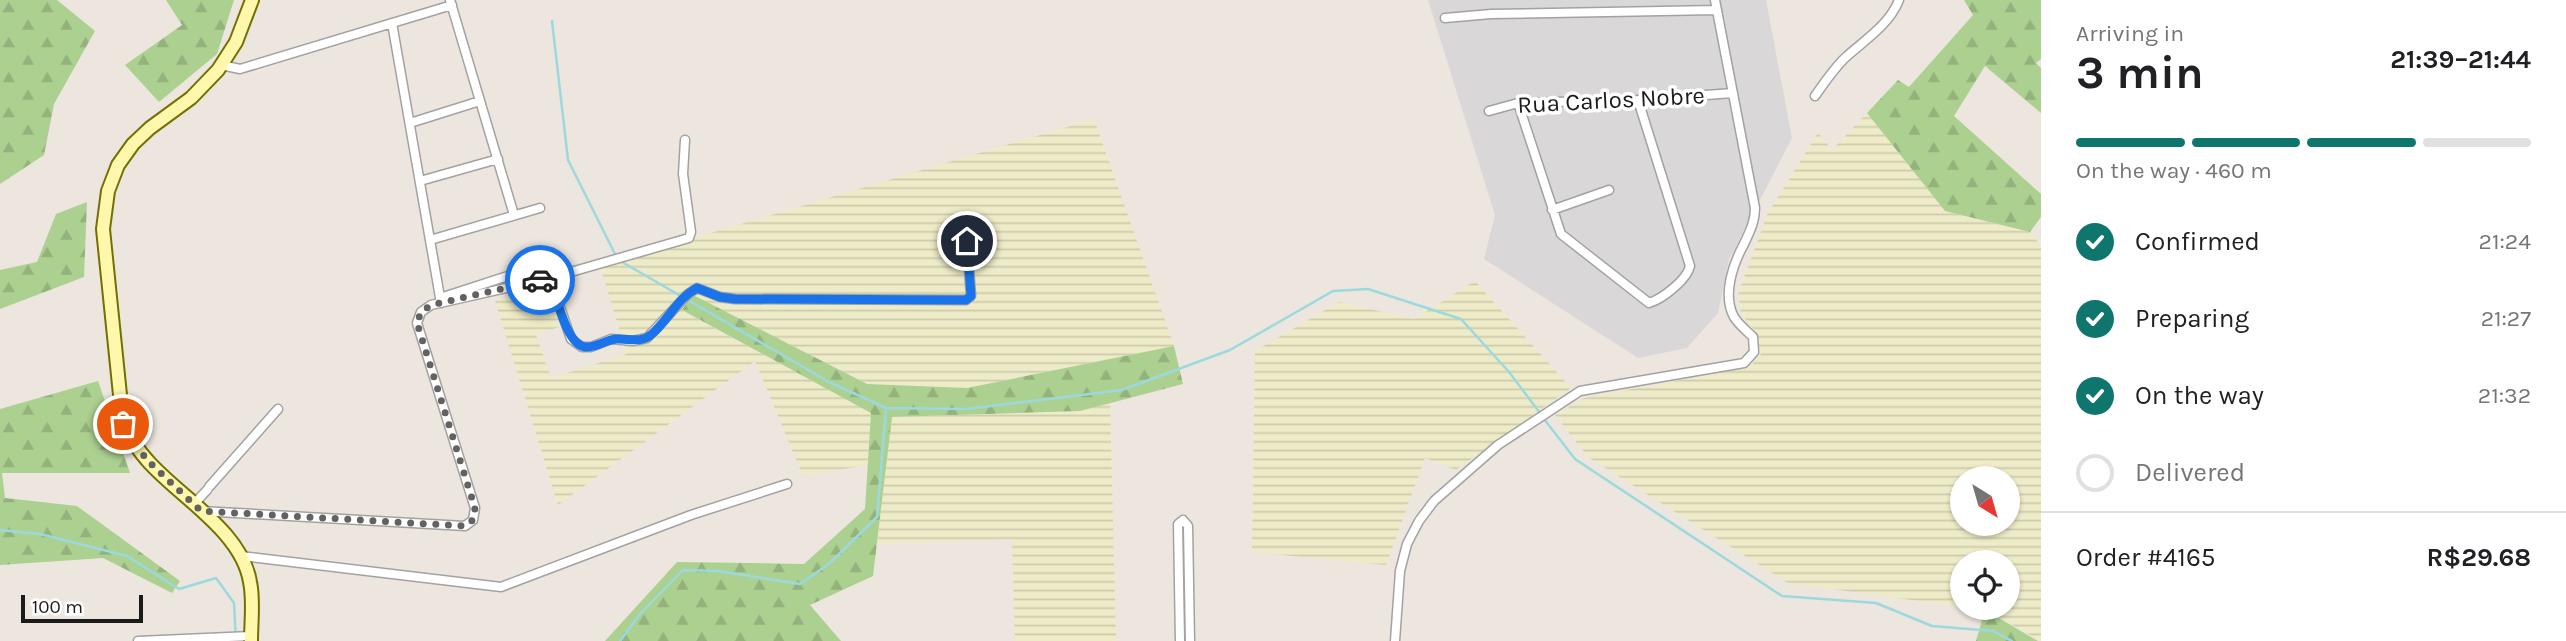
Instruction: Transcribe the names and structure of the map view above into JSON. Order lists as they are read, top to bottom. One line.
{"streets":{"street":["Rua Carlos Nobre"]},"scale_bar":"100 m","north":"bottom right","page":{"heading":["3 min","Arriving in","21:39–21:44"],"panel":["Order #4165","R$29.68"],"bar":"On the way · 460 m","list":[["Confirmed","21:24"],["Preparing","21:27"],["On the way","21:32"],"Delivered"],"scale":"100 m"}}
